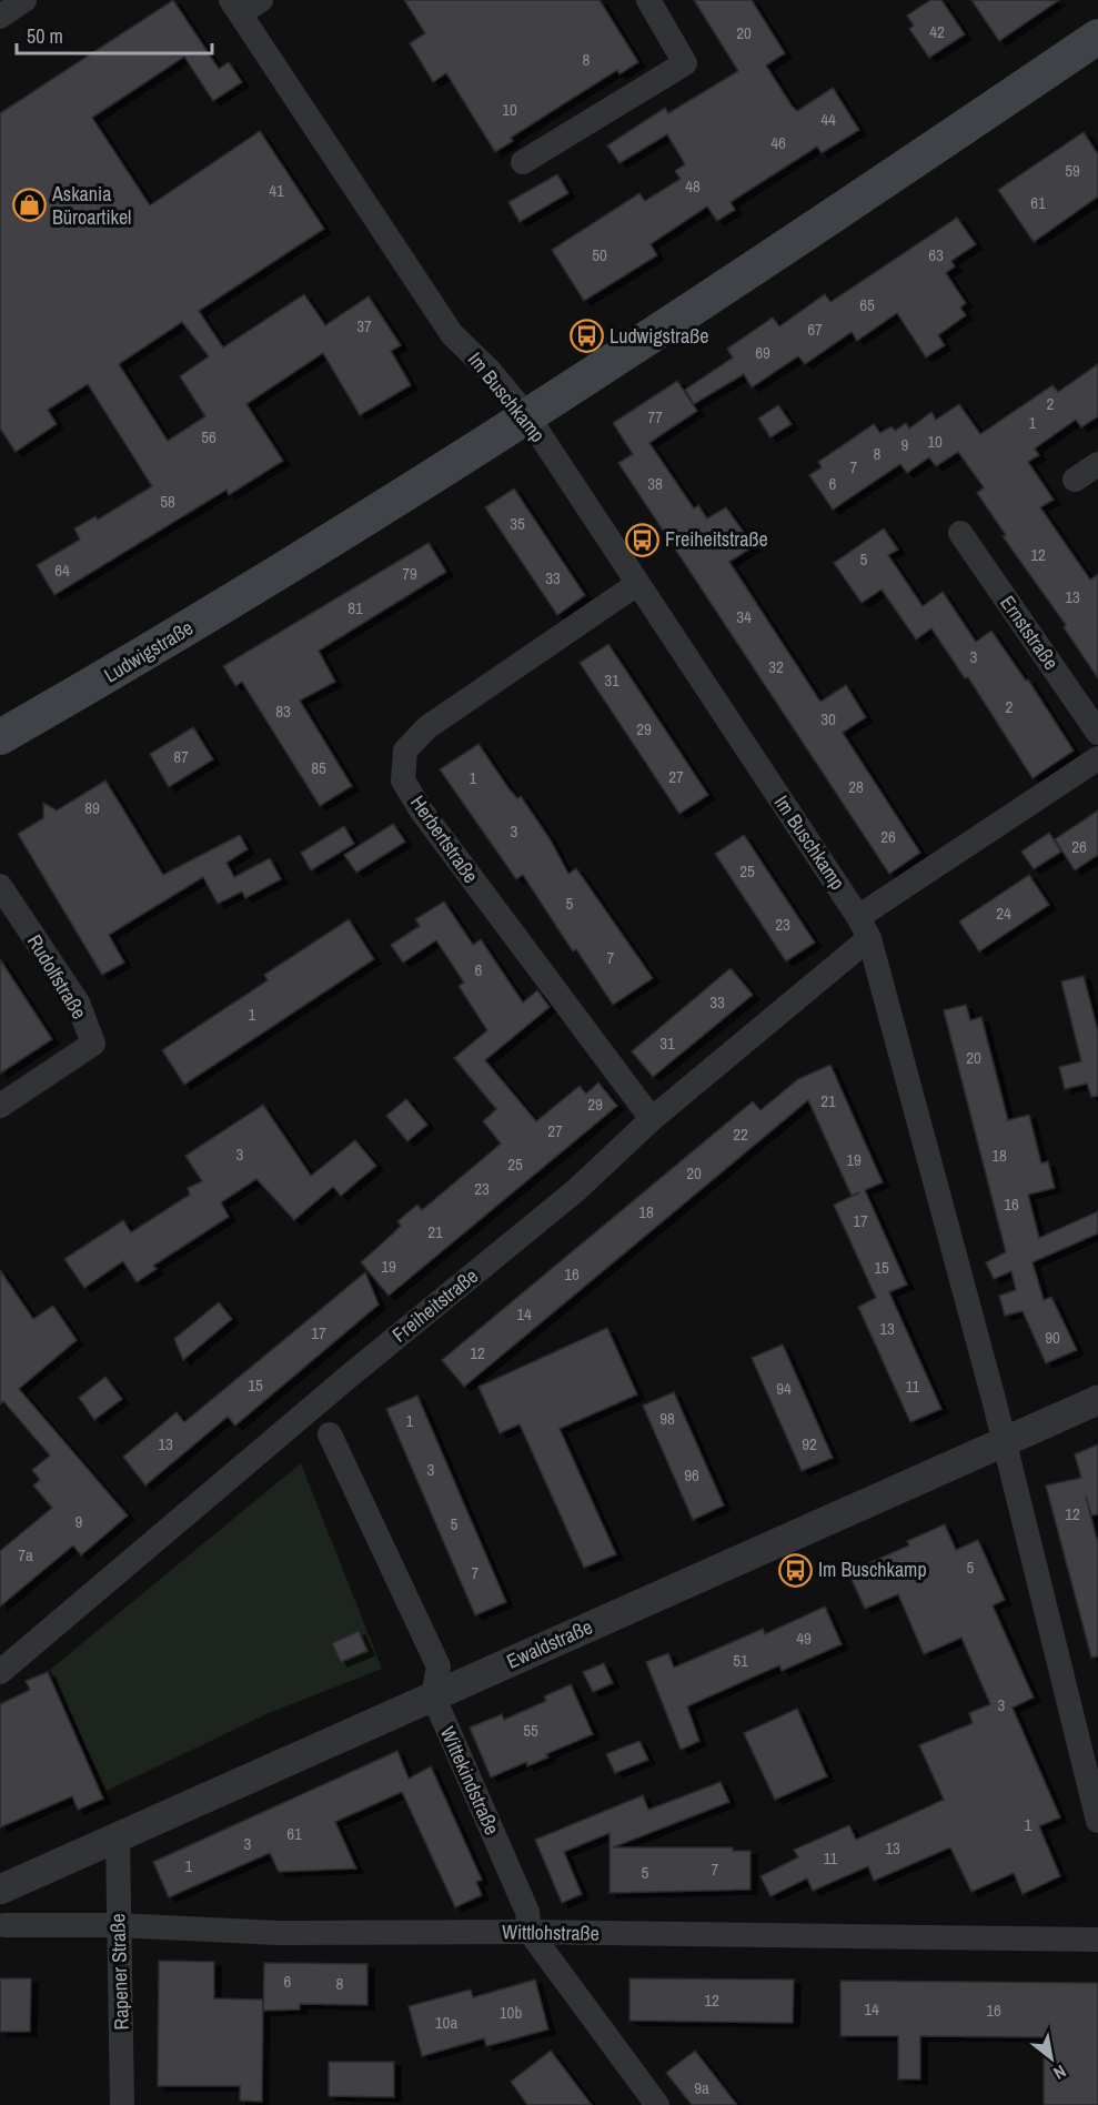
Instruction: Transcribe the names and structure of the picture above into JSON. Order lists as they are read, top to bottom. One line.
{"streets":{"main road":["Ludwigstraße"],"street":["Im Buschkamp","Ernststraße","Herbertstraße","Rudolfstraße","Freiheitstraße","Ewaldstraße","Wittekindstraße","Wittlohstraße","Rapener Straße"]},"crossings":[["Im Buschkamp","Ludwigstraße"],["Im Buschkamp","Herbertstraße"],["Im Buschkamp","Freiheitstraße"],["Im Buschkamp","Ewaldstraße"],["Herbertstraße","Freiheitstraße"],["Ewaldstraße","Wittekindstraße"],["Ewaldstraße","Rapener Straße"],["Wittekindstraße","Wittlohstraße"],["Wittlohstraße","Rapener Straße"]],"places":{"shop":["Askania Büroartikel"],"bus stop":["Ludwigstraße","Freiheitstraße","Im Buschkamp"]},"house_numbers":["42","20","8","10","44","46","59","48","41","61","50","63","65","37","67","69","2","77","1","56","10","9","8","7","38","6","58","35","12","5","64","79","33","13","81","34","3","32","31","2","83","30","29","87","85","27","1","28","89","3","26","26","25","5","24","23","7","6","33","1","31","20","21","29","27","22","3","18","19","25","20","23","16","18","17","21","19","15","16","14","13","17","90","12","15","11","94","98","1","13","92","3","96","12","9","5","7a","5","7","49","51","3","55","1","61","3","13","11","1","7","5","6","8","12","14","16","10b","10a","9a"],"scale_bar":"50 m","north":"bottom right"}
